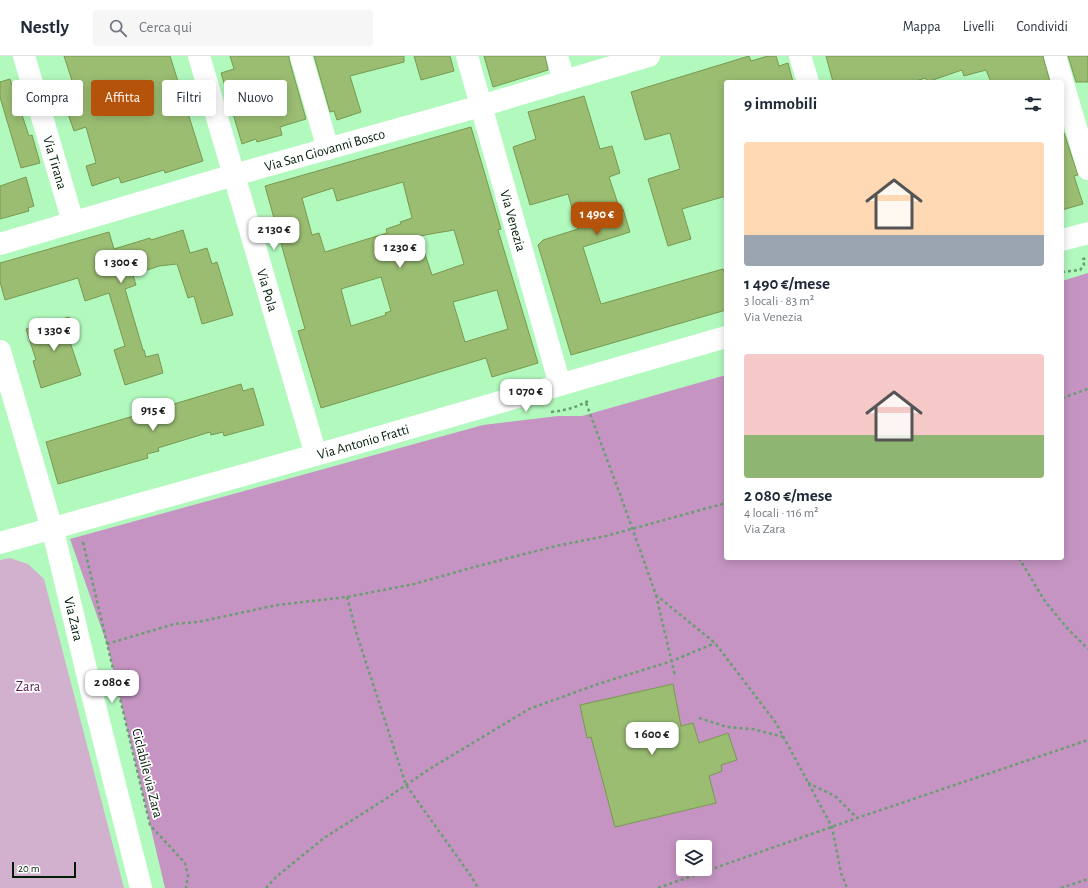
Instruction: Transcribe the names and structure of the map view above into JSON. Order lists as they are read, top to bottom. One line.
{"streets":{"street":["Via San Giovanni Bosco","Via Tirana","Via Venezia","Via Pola","Via Antonio Fratti","Via Zara"],"path":["Ciclabile via Zara"]},"crossings":[["Via San Giovanni Bosco","Via Tirana"],["Via San Giovanni Bosco","Via Venezia"],["Via San Giovanni Bosco","Via Pola"],["Via Venezia","Via Antonio Fratti"],["Via Pola","Via Antonio Fratti"],["Via Antonio Fratti","Via Zara"]],"parks":["Zara"],"scale_bar":"20 m","page":{"header":"Nestly","search":"Cerca qui","nav":["Mappa","Livelli","Condividi"],"chip":["Compra","Affitta","Filtri","Nuovo"],"heading":"9 immobili","list":[{"name":"1 490 €/mese","note":"3 locali · 83 m² · Via Venezia"},{"name":"2 080 €/mese","note":"4 locali · 116 m² · Via Zara"}],"price":["1 490 €","2 130 €","1 230 €","1 300 €","1 330 €","1 070 €","915 €","2 080 €","1 600 €"],"scale":"20 m"}}
